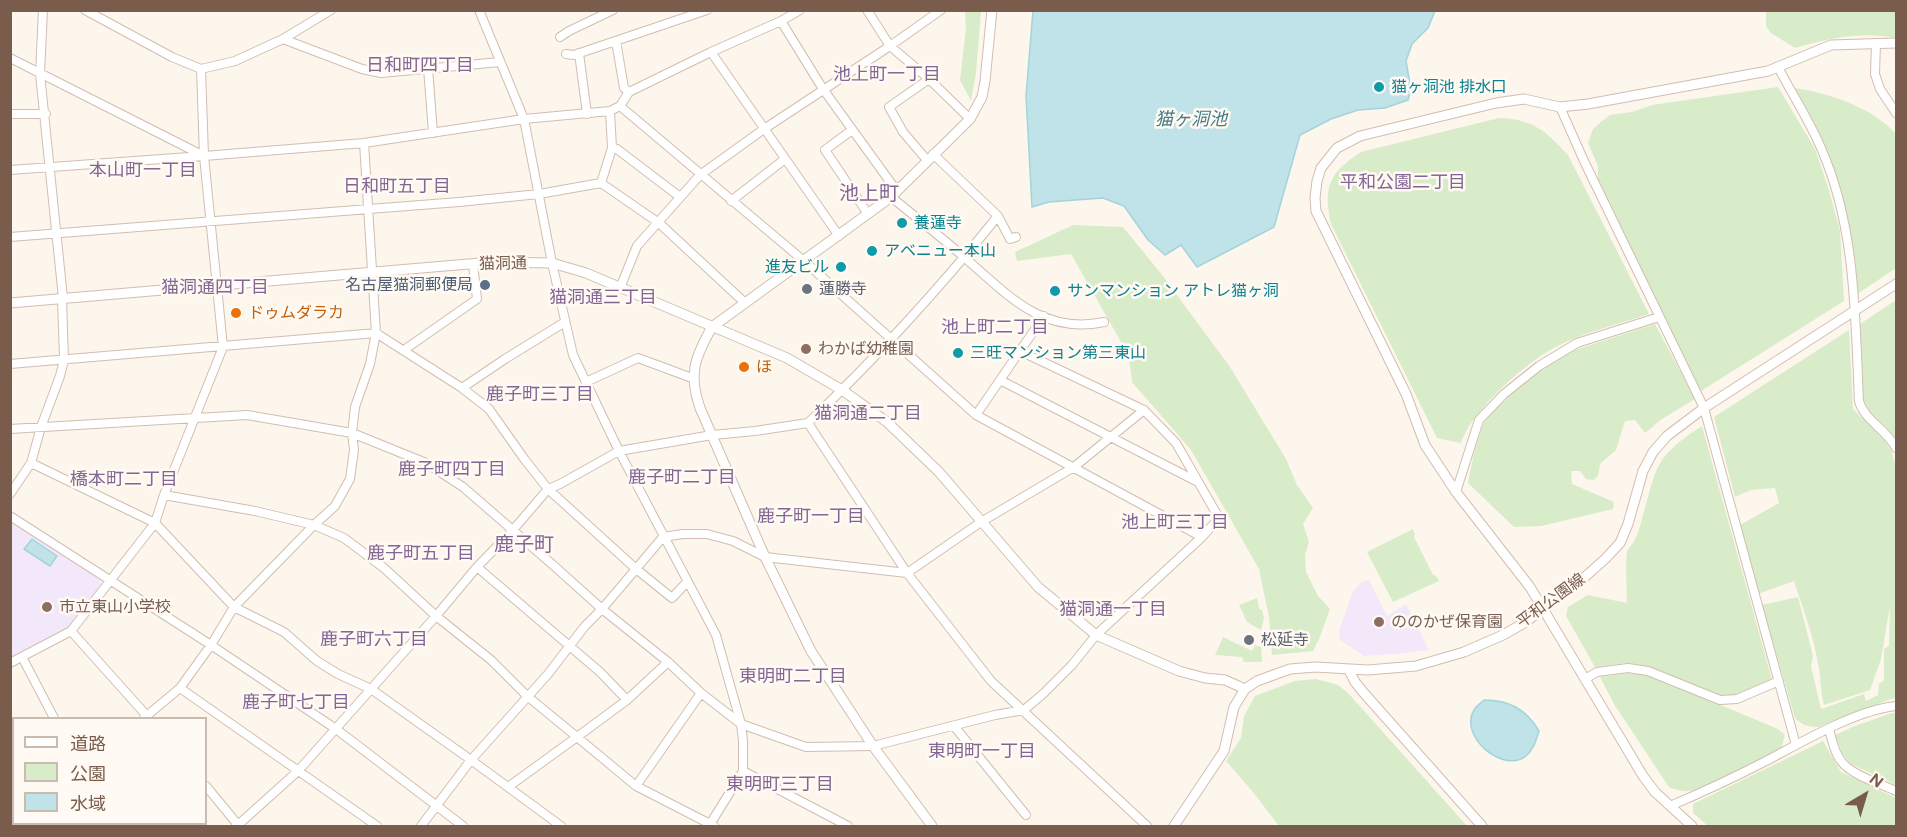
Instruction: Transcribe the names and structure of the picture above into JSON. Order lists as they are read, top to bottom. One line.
{"streets":{"street":["猫洞通","平和公園線"]},"crossings":[["猫洞通","平和公園線"]],"districts":["日和町四丁目","池上町一丁目","本山町一丁目","平和公園二丁目","日和町五丁目","池上町","猫洞通四丁目","猫洞通三丁目","池上町二丁目","鹿子町三丁目","猫洞通二丁目","鹿子町四丁目","鹿子町二丁目","橋本町二丁目","鹿子町一丁目","池上町三丁目","鹿子町","鹿子町五丁目","猫洞通一丁目","鹿子町六丁目","東明町二丁目","鹿子町七丁目","東明町一丁目","東明町三丁目"],"water":["猫ヶ洞池"],"places":["猫ヶ洞池 排水口","養蓮寺","アベニュー本山","進友ビル","名古屋猫洞郵便局","蓮勝寺","サンマンション アトレ猫ヶ洞","ドゥムダラカ","わかば幼稚園","三旺マンション第三東山","ほ","市立東山小学校","ののかぜ保育園","松延寺"],"legend":["道路","公園","水域"],"north":"top right"}
